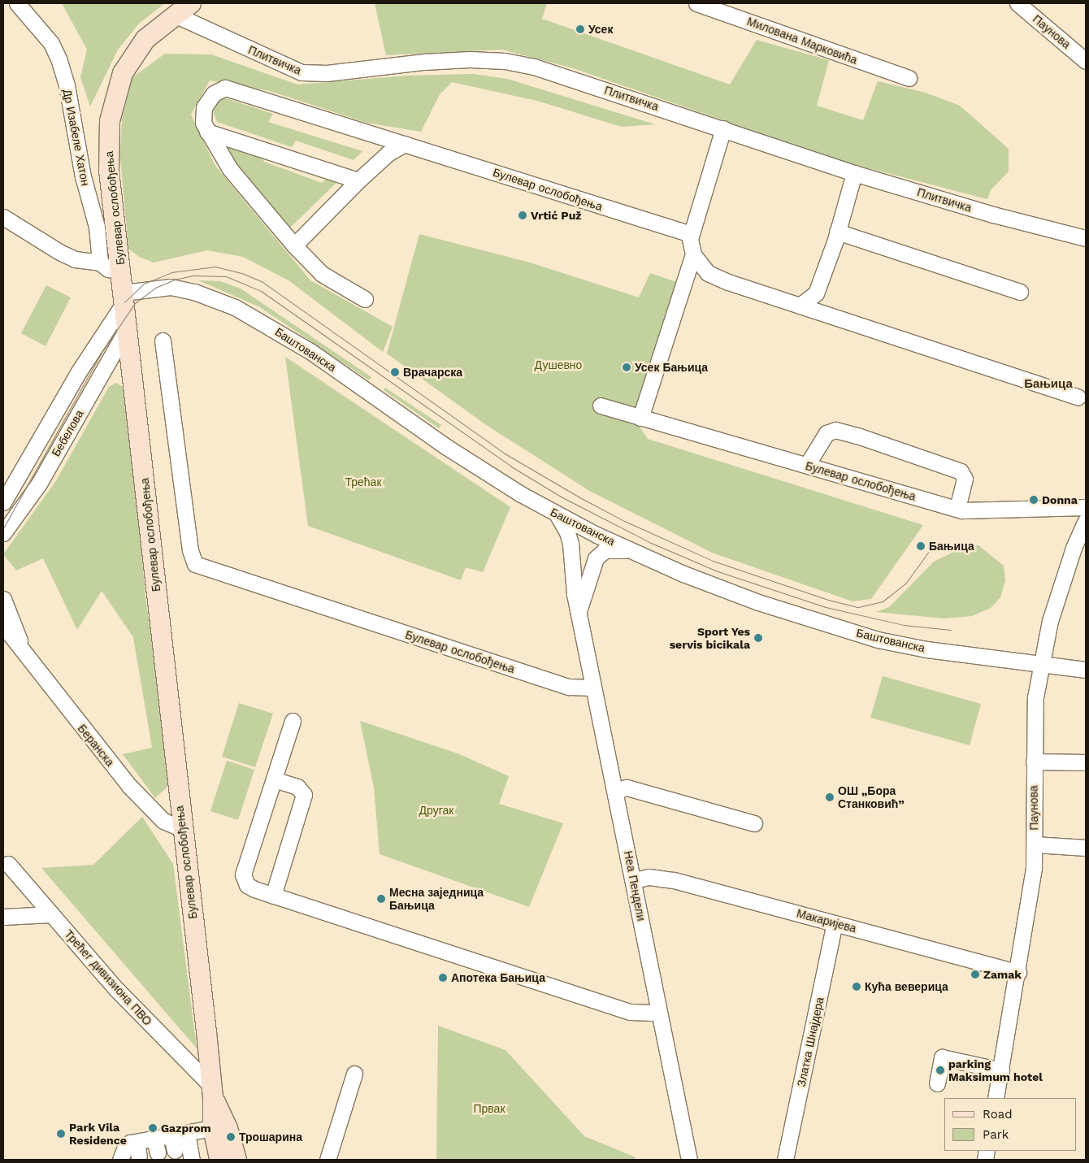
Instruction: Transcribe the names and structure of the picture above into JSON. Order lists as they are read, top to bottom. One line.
{"streets":{"main road":["Булевар ослобођења"],"street":["Паунова","Милована Марковића","Плитвичка","Др Изабеле Хатон","Баштованска","Бебелова","Беранска","Неа Пендели","Макаријева","Трећег дивизиона ПВО","Златка Шнајдера"]},"crossings":[["Паунова","Баштованска"],["Паунова","Макаријева"],["Плитвичка","Булевар ослобођења"],["Булевар ослобођења","Баштованска"],["Булевар ослобођења","Бебелова"],["Булевар ослобођења","Беранска"],["Булевар ослобођења","Неа Пендели"],["Булевар ослобођења","Трећег дивизиона ПВО"],["Баштованска","Неа Пендели"],["Неа Пендели","Макаријева"],["Макаријева","Златка Шнајдера"]],"districts":["Бањица"],"parks":["Душевно","Трећак","Другак","Првак"],"places":["Усек","Vrtić Puž","Усек Бањица","Врачарска","Donna","Бањица","Sport Yes servis bicikala","ОШ „Бора Станковић”","Месна заједница Бањица","Zamak","Апотека Бањица","Кућа веверица","parking Maksimum hotel","Gazprom","Park Vila Residence","Трошарина"],"legend":["Road","Park"]}
